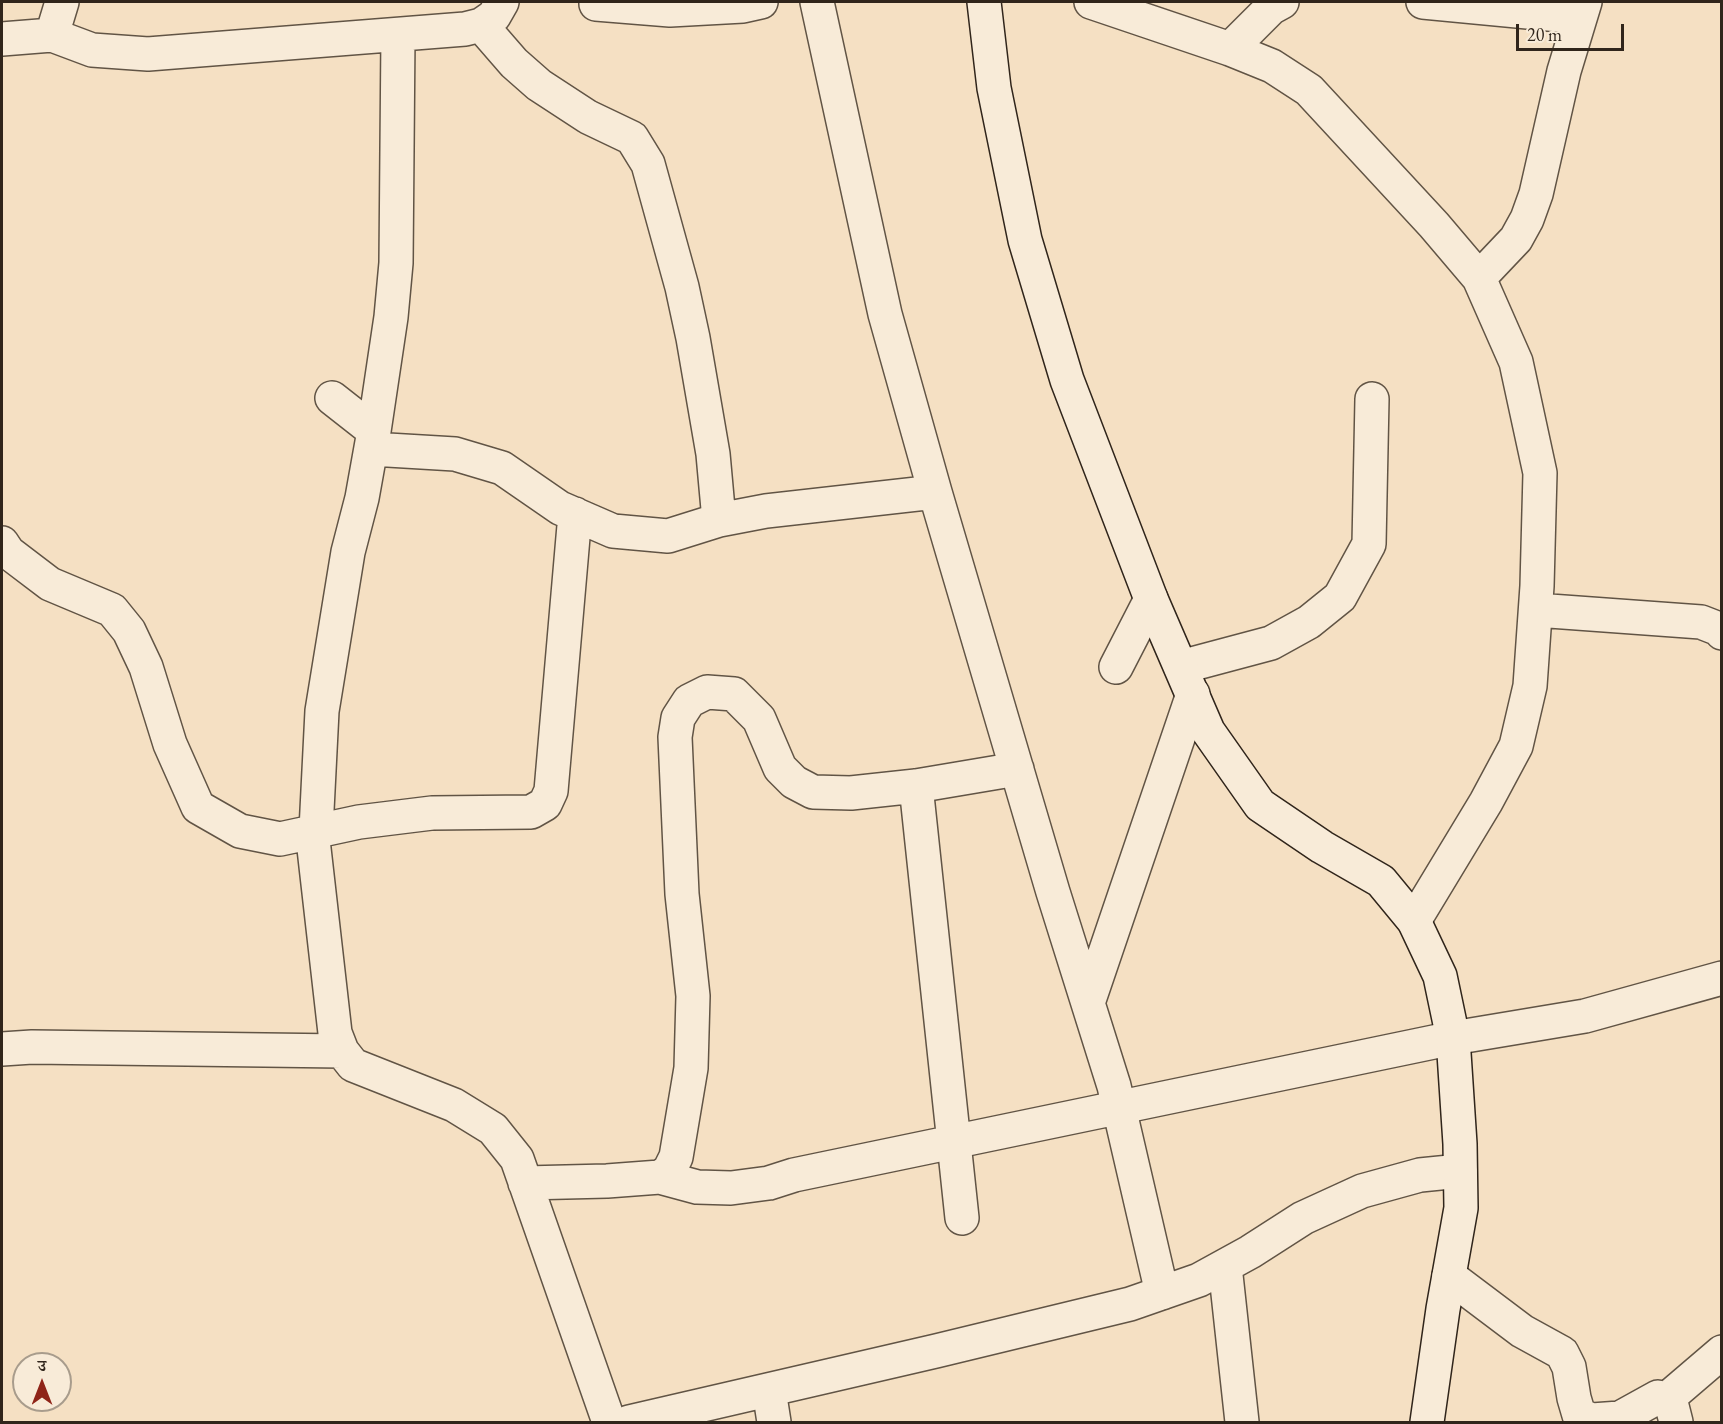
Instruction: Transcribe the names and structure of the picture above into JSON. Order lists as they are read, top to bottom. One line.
{"scale_bar":"20 m","north":"top"}
